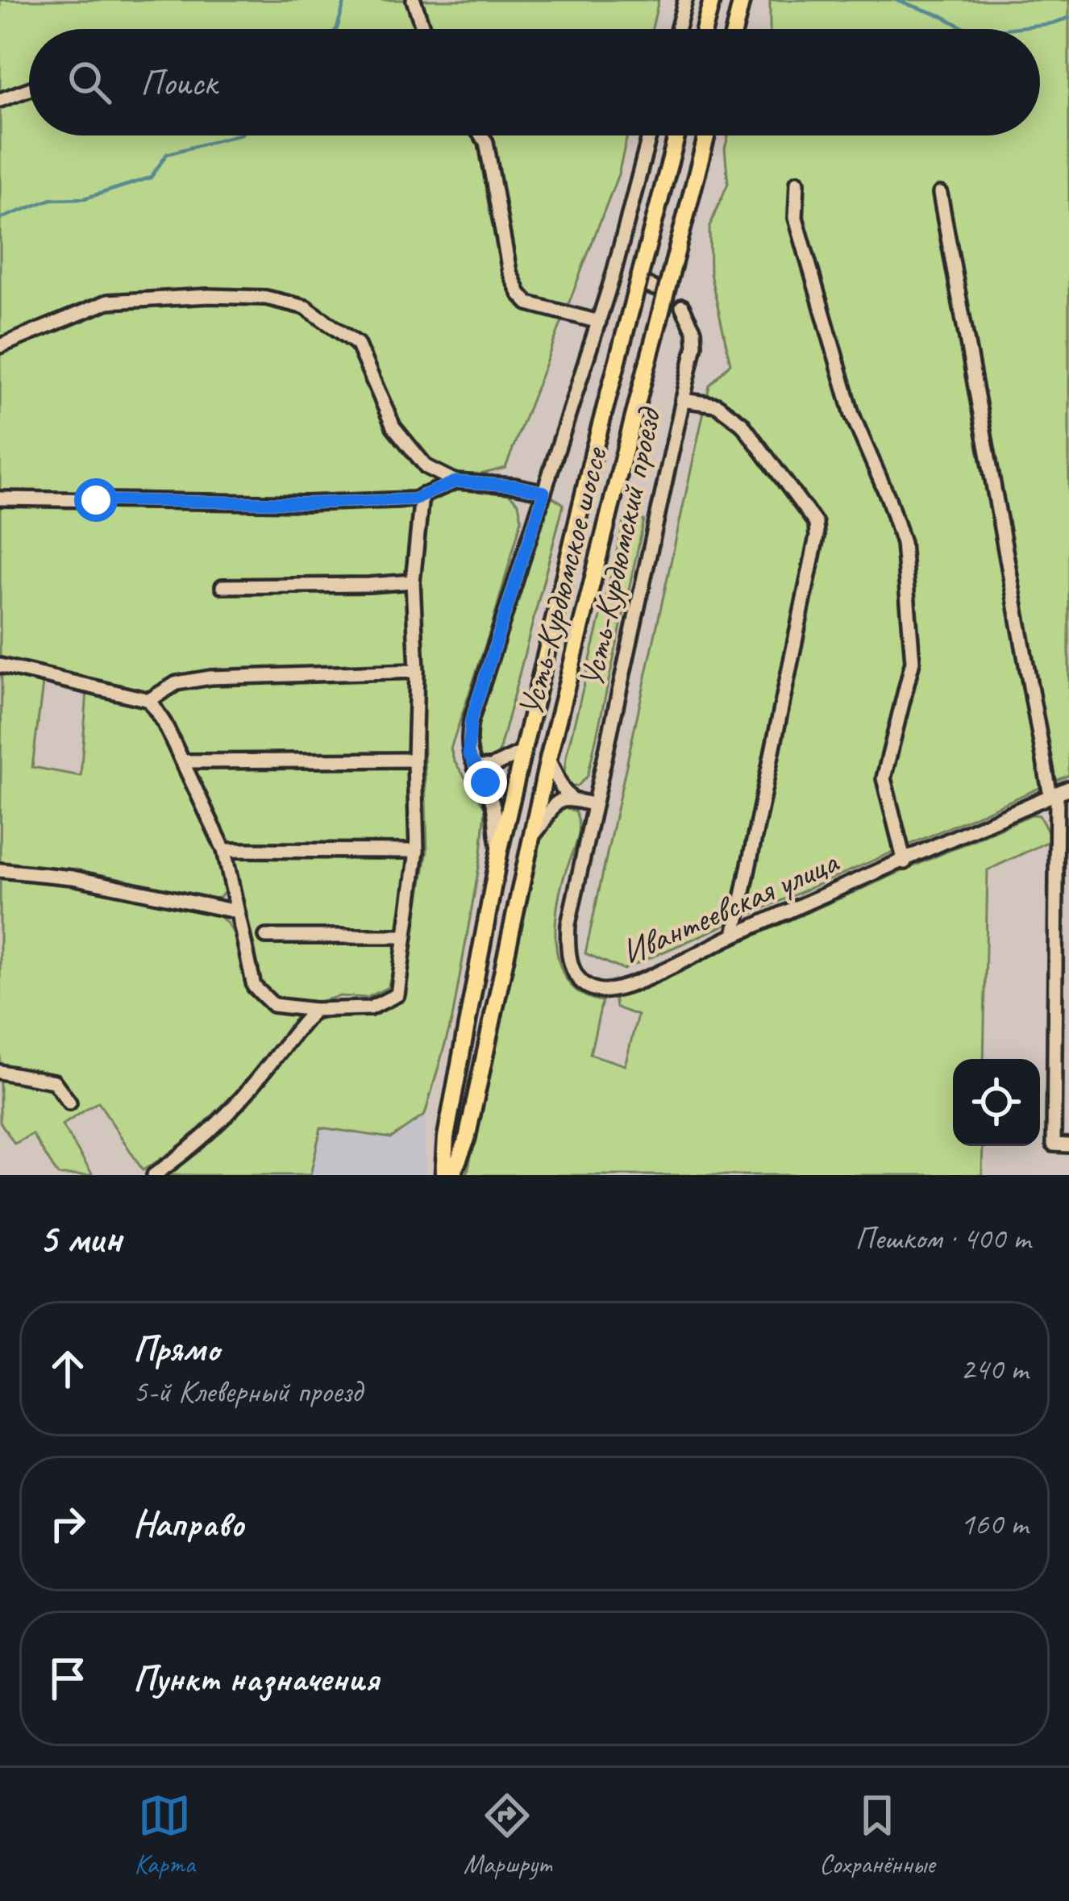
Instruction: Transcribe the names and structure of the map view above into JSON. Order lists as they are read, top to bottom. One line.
{"streets":{"main road":["Усть-Курдюмское шоссе"],"street":["Усть-Курдюмский проезд","Ивантеевская улица"]},"crossings":[["Усть-Курдюмский проезд","Ивантеевская улица"]],"page":{"search":"Поиск","heading":["5 мин","Пешком · 400 m"],"list":[["Прямо","5-й Клеверный проезд","240 m"],["Направо","160 m"],"Пункт назначения"],"nav":["Карта","Маршрут","Сохранённые"]}}
